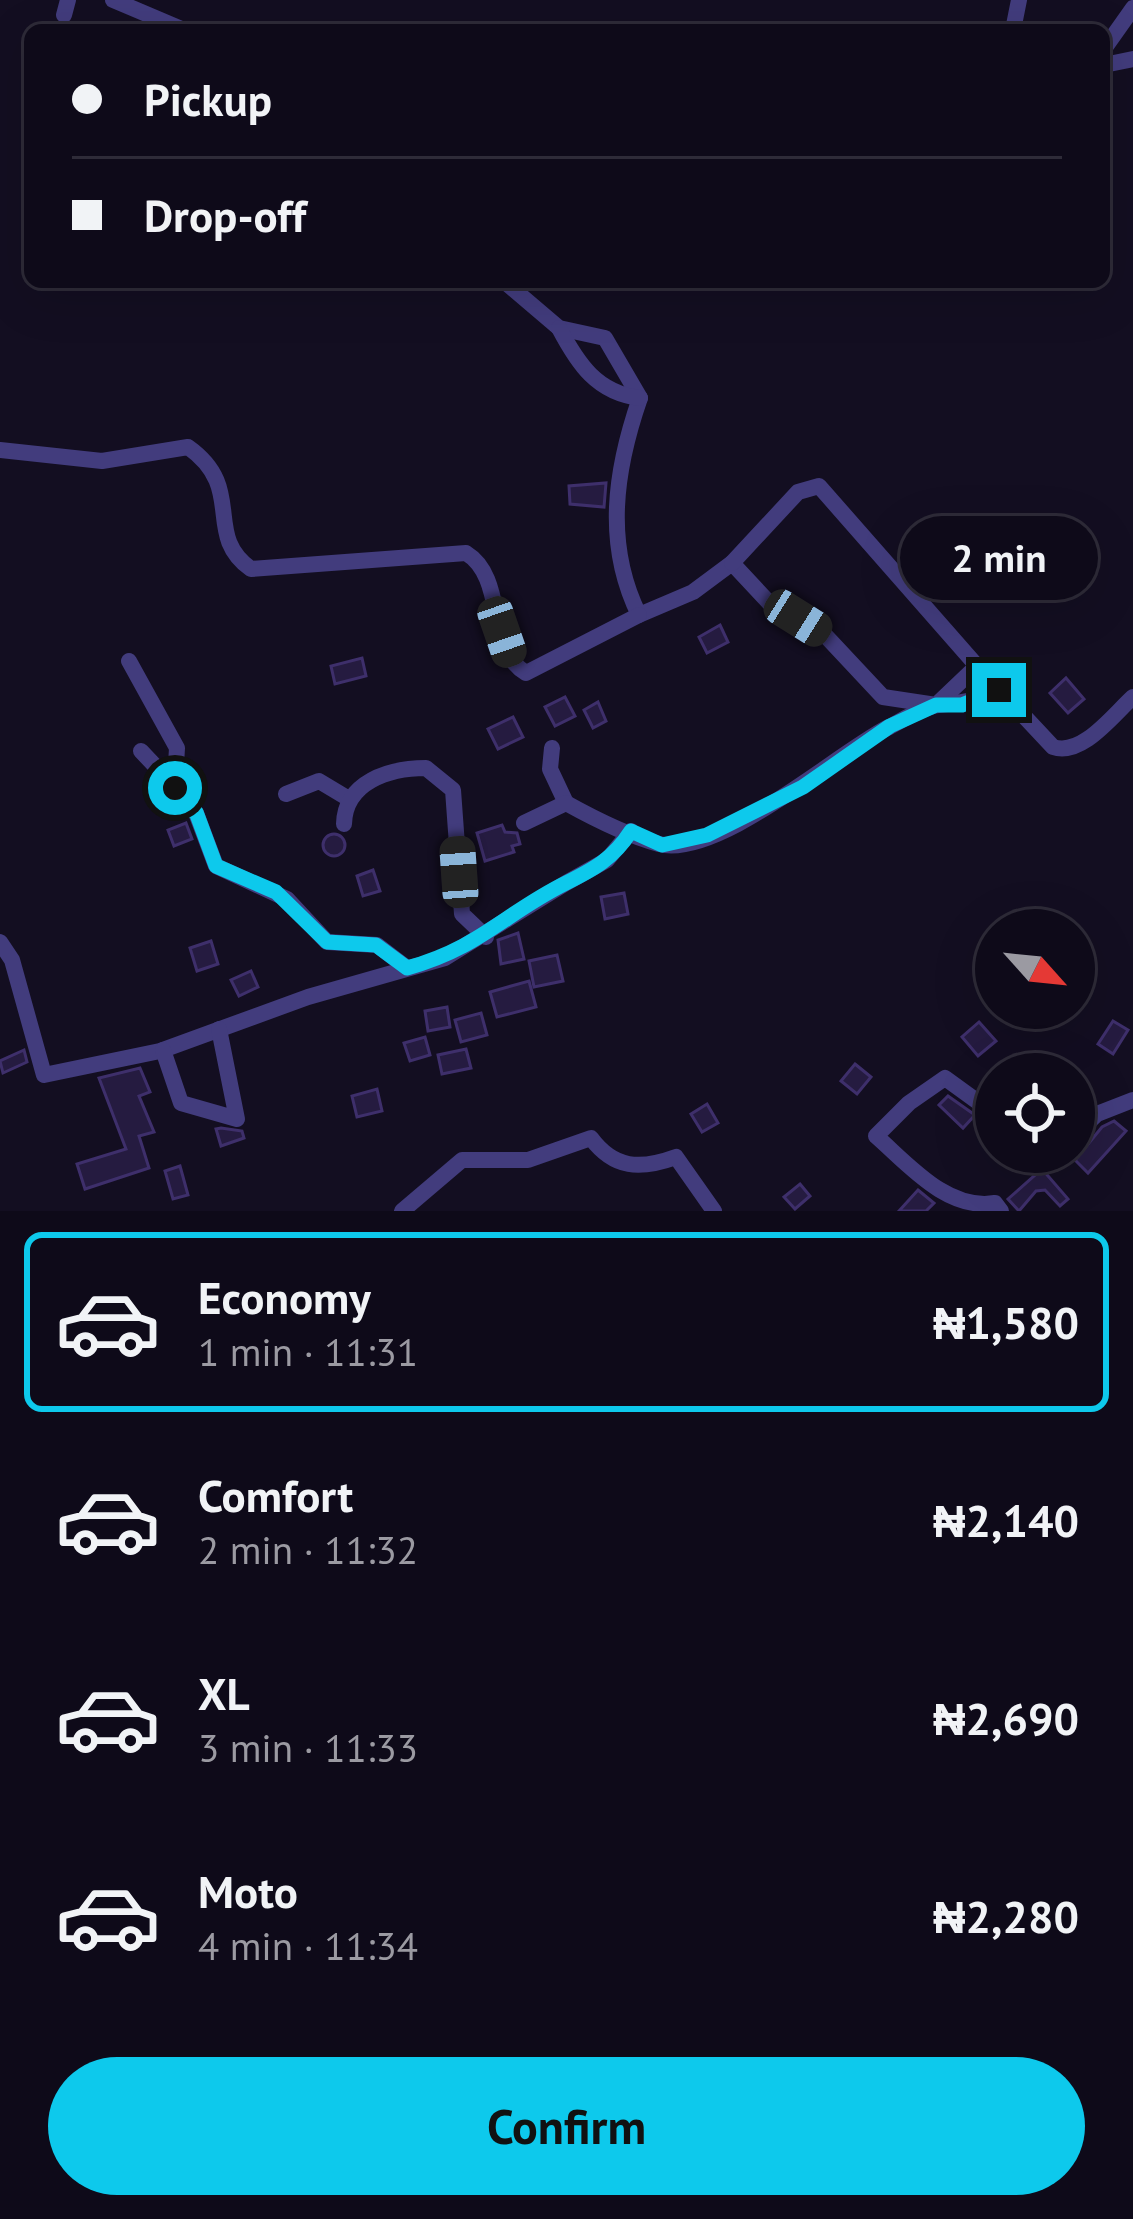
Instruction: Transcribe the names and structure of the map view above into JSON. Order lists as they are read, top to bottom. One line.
{"north":"bottom right","page":{"banner":["Pickup","Drop-off"],"bubble":"2 min","list":[{"name":"Economy","note":"1 min · 11:31","value":"₦1,580"},{"name":"Comfort","note":"2 min · 11:32","value":"₦2,140"},{"name":"XL","note":"3 min · 11:33","value":"₦2,690"},{"name":"Moto","note":"4 min · 11:34","value":"₦2,280"}],"buttons":"Confirm"}}
